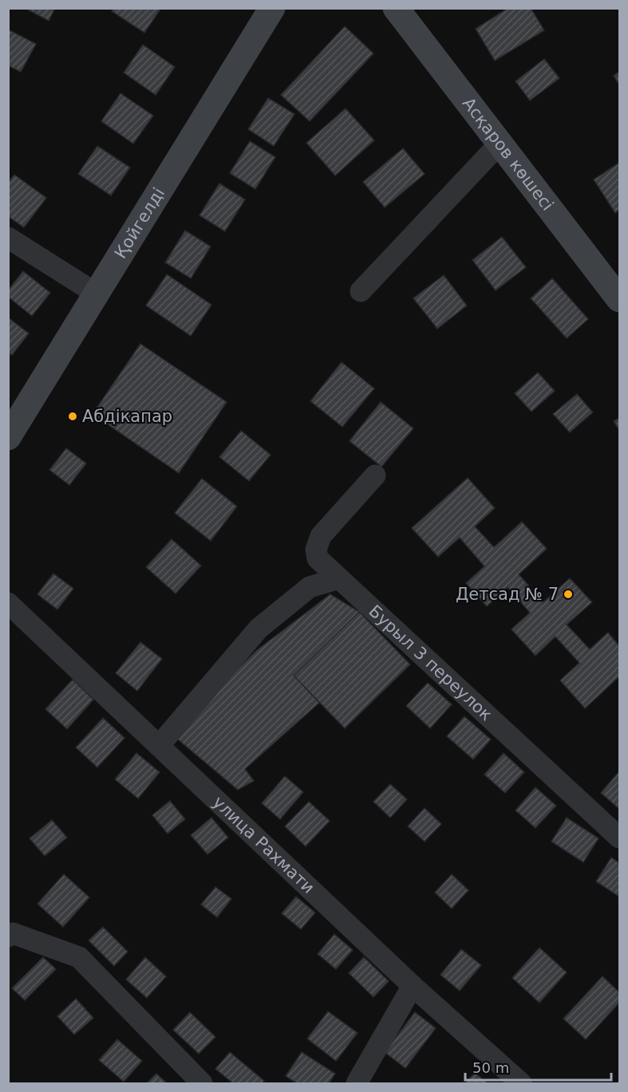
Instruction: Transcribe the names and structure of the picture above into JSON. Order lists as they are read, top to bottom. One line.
{"streets":{"street":["Асқаров көшесі","Қойгелді","Бурыл 3 переулок","улица Рахмати"]},"places":["Абдiкапар","Детсад № 7"],"scale_bar":"50 m"}
